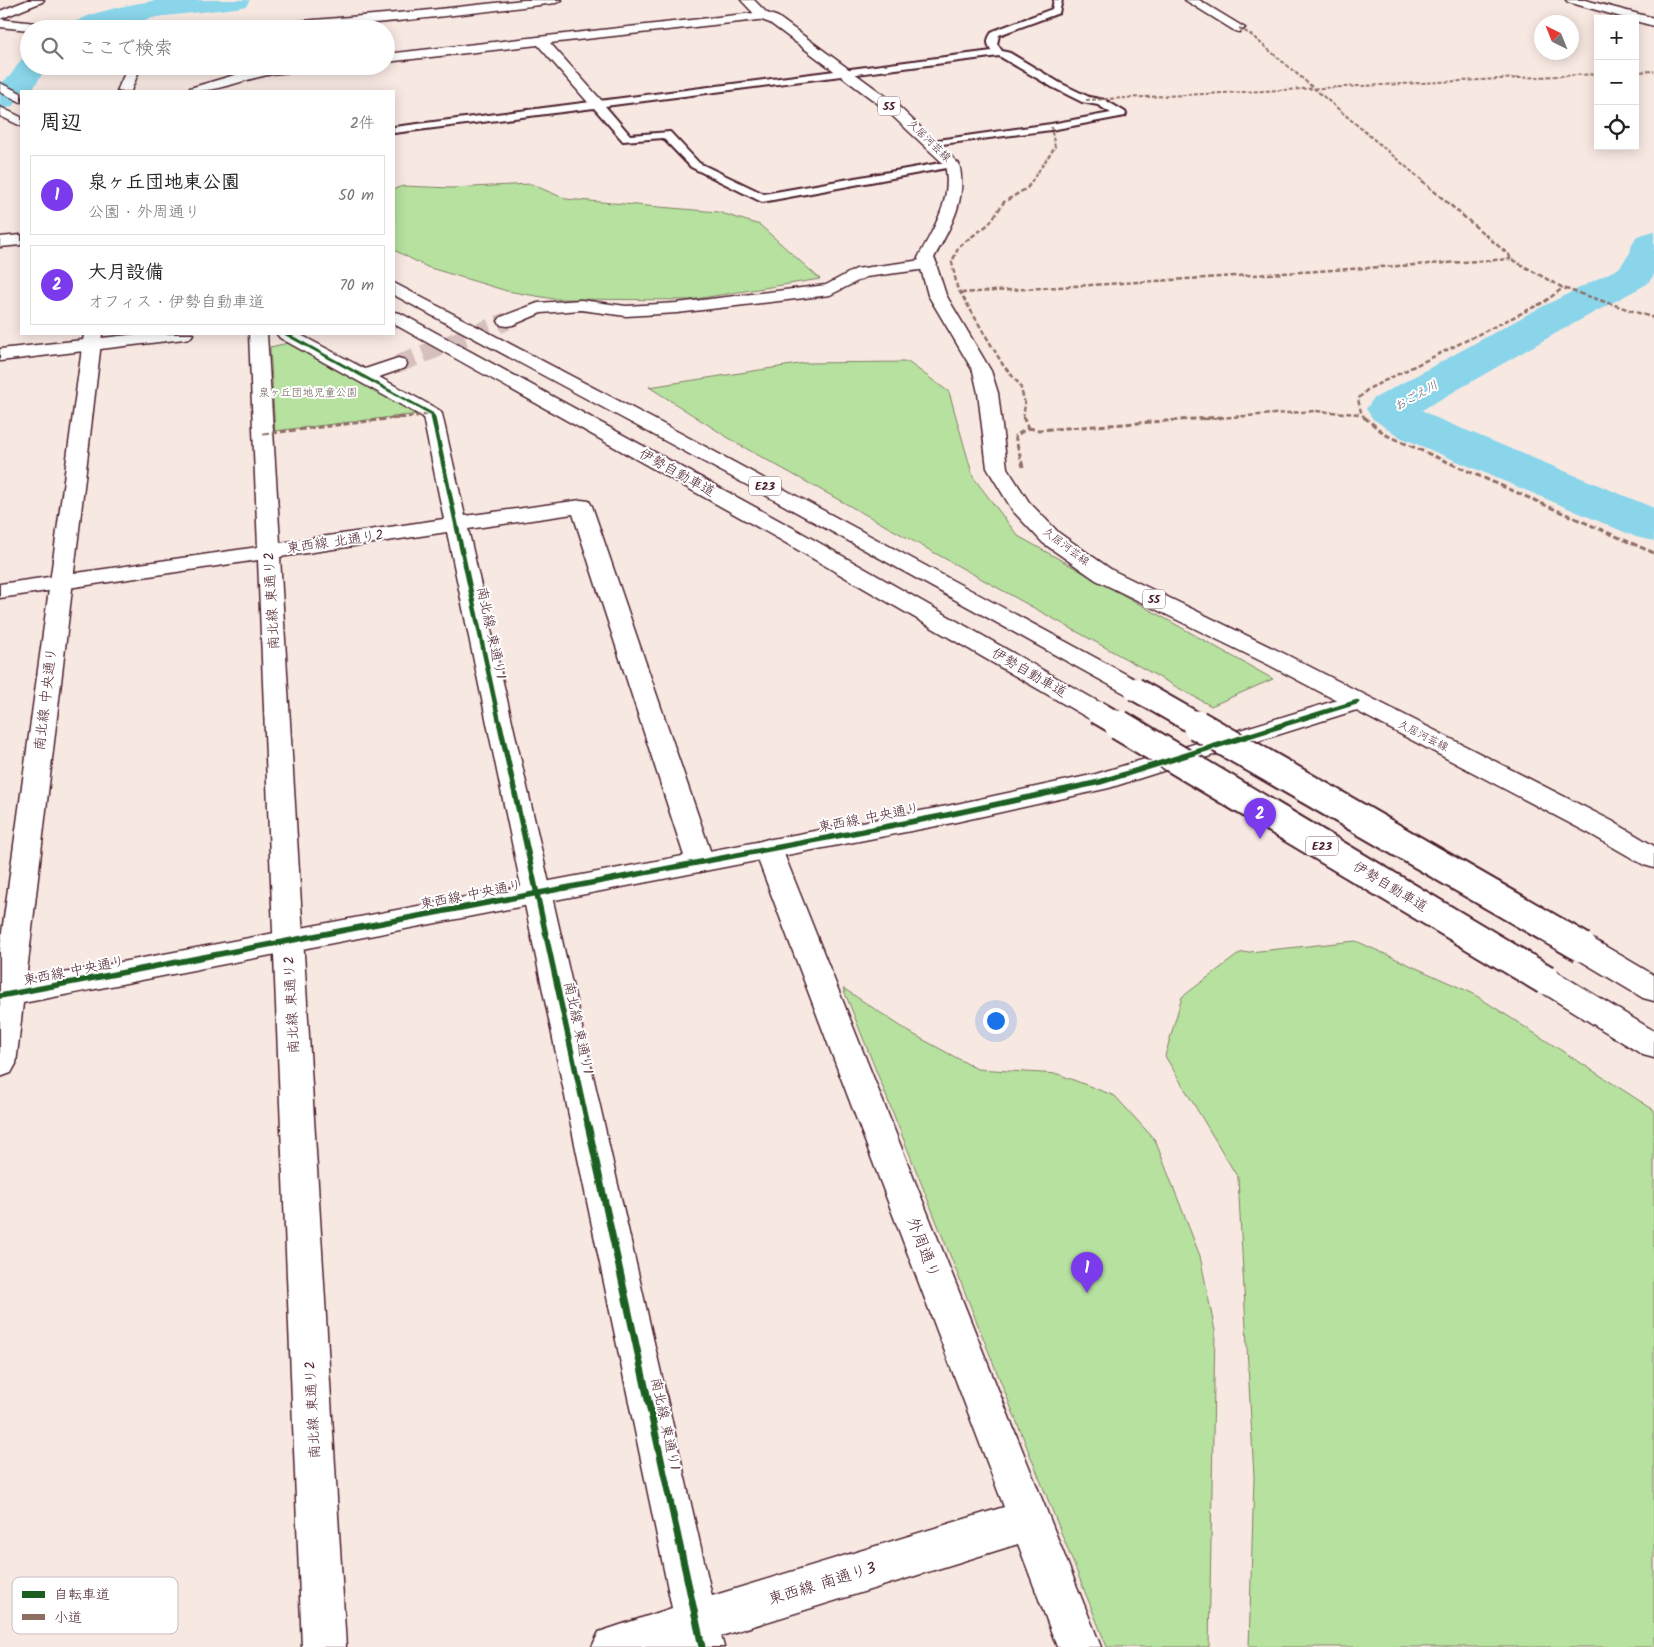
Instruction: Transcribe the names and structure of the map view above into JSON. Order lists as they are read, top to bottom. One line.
{"streets":{"main road":["55","久居河芸線","伊勢自動車道","E23","東西線 北通り2","南北線 東通り2","南北線 東通り1","南北線 中央通り","東西線 中央通り","外周通り","東西線 南通り3"]},"crossings":[["久居河芸線","東西線 中央通り"],["東西線 北通り2","南北線 東通り2"],["東西線 北通り2","南北線 東通り1"],["東西線 北通り2","南北線 中央通り"],["東西線 北通り2","東西線 中央通り"],["南北線 東通り2","東西線 中央通り"],["南北線 東通り1","東西線 中央通り"],["南北線 東通り1","東西線 南通り3"],["南北線 中央通り","東西線 中央通り"],["東西線 中央通り","外周通り"],["外周通り","東西線 南通り3"]],"water":["おごえ川"],"parks":["泉ヶ丘団地児童公園"],"legend":["自転車道","小道"],"north":"top left","page":{"map_buttons":["+","−"],"search":"ここで検索","heading":["周辺","2件"],"list":[{"mark":"1","name":"泉ヶ丘団地東公園","note":"公園 · 外周通り","value":"50 m"},{"mark":"2","name":"大月設備","note":"オフィス · 伊勢自動車道","value":"70 m"}],"pins":["2","1"]}}
